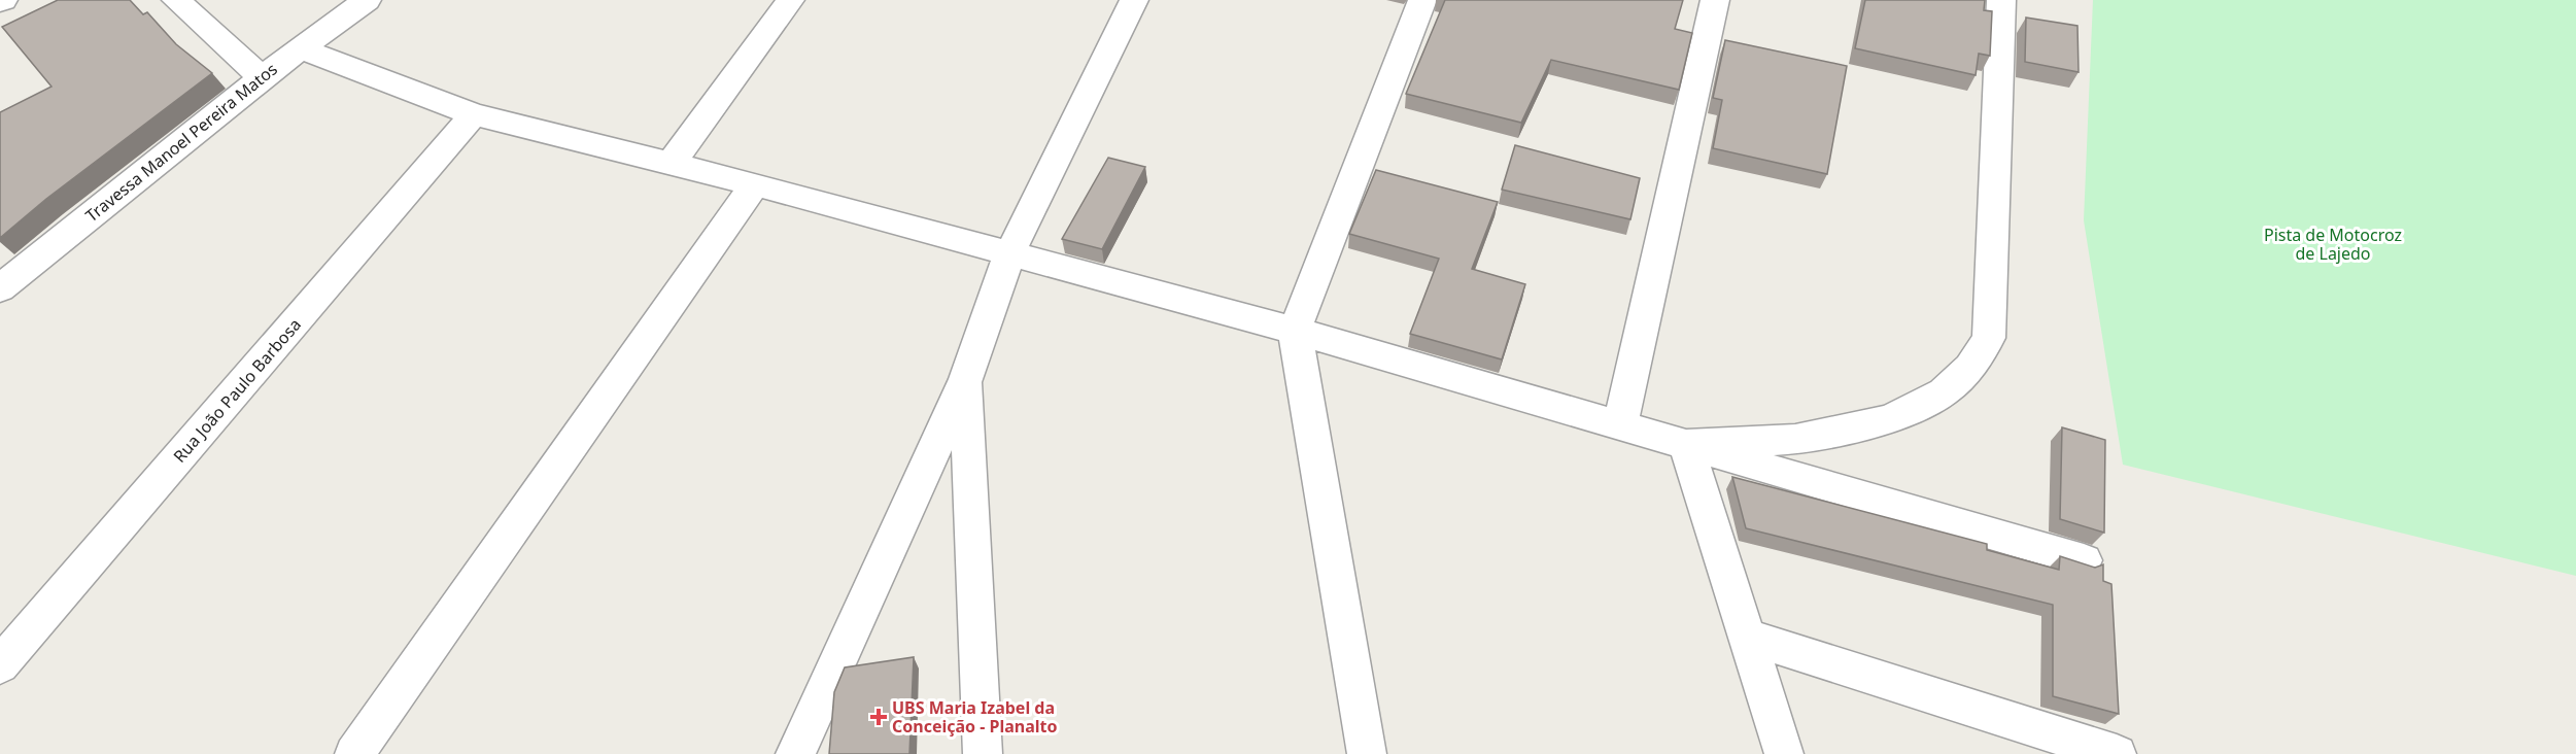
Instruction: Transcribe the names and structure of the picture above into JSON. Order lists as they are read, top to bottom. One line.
{"streets":{"street":["Travessa Manoel Pereira Matos","Rua João Paulo Barbosa"]},"parks":["Pista de Motocroz de Lajedo"],"places":{"health":["UBS Maria Izabel da Conceição - Planalto"]}}
